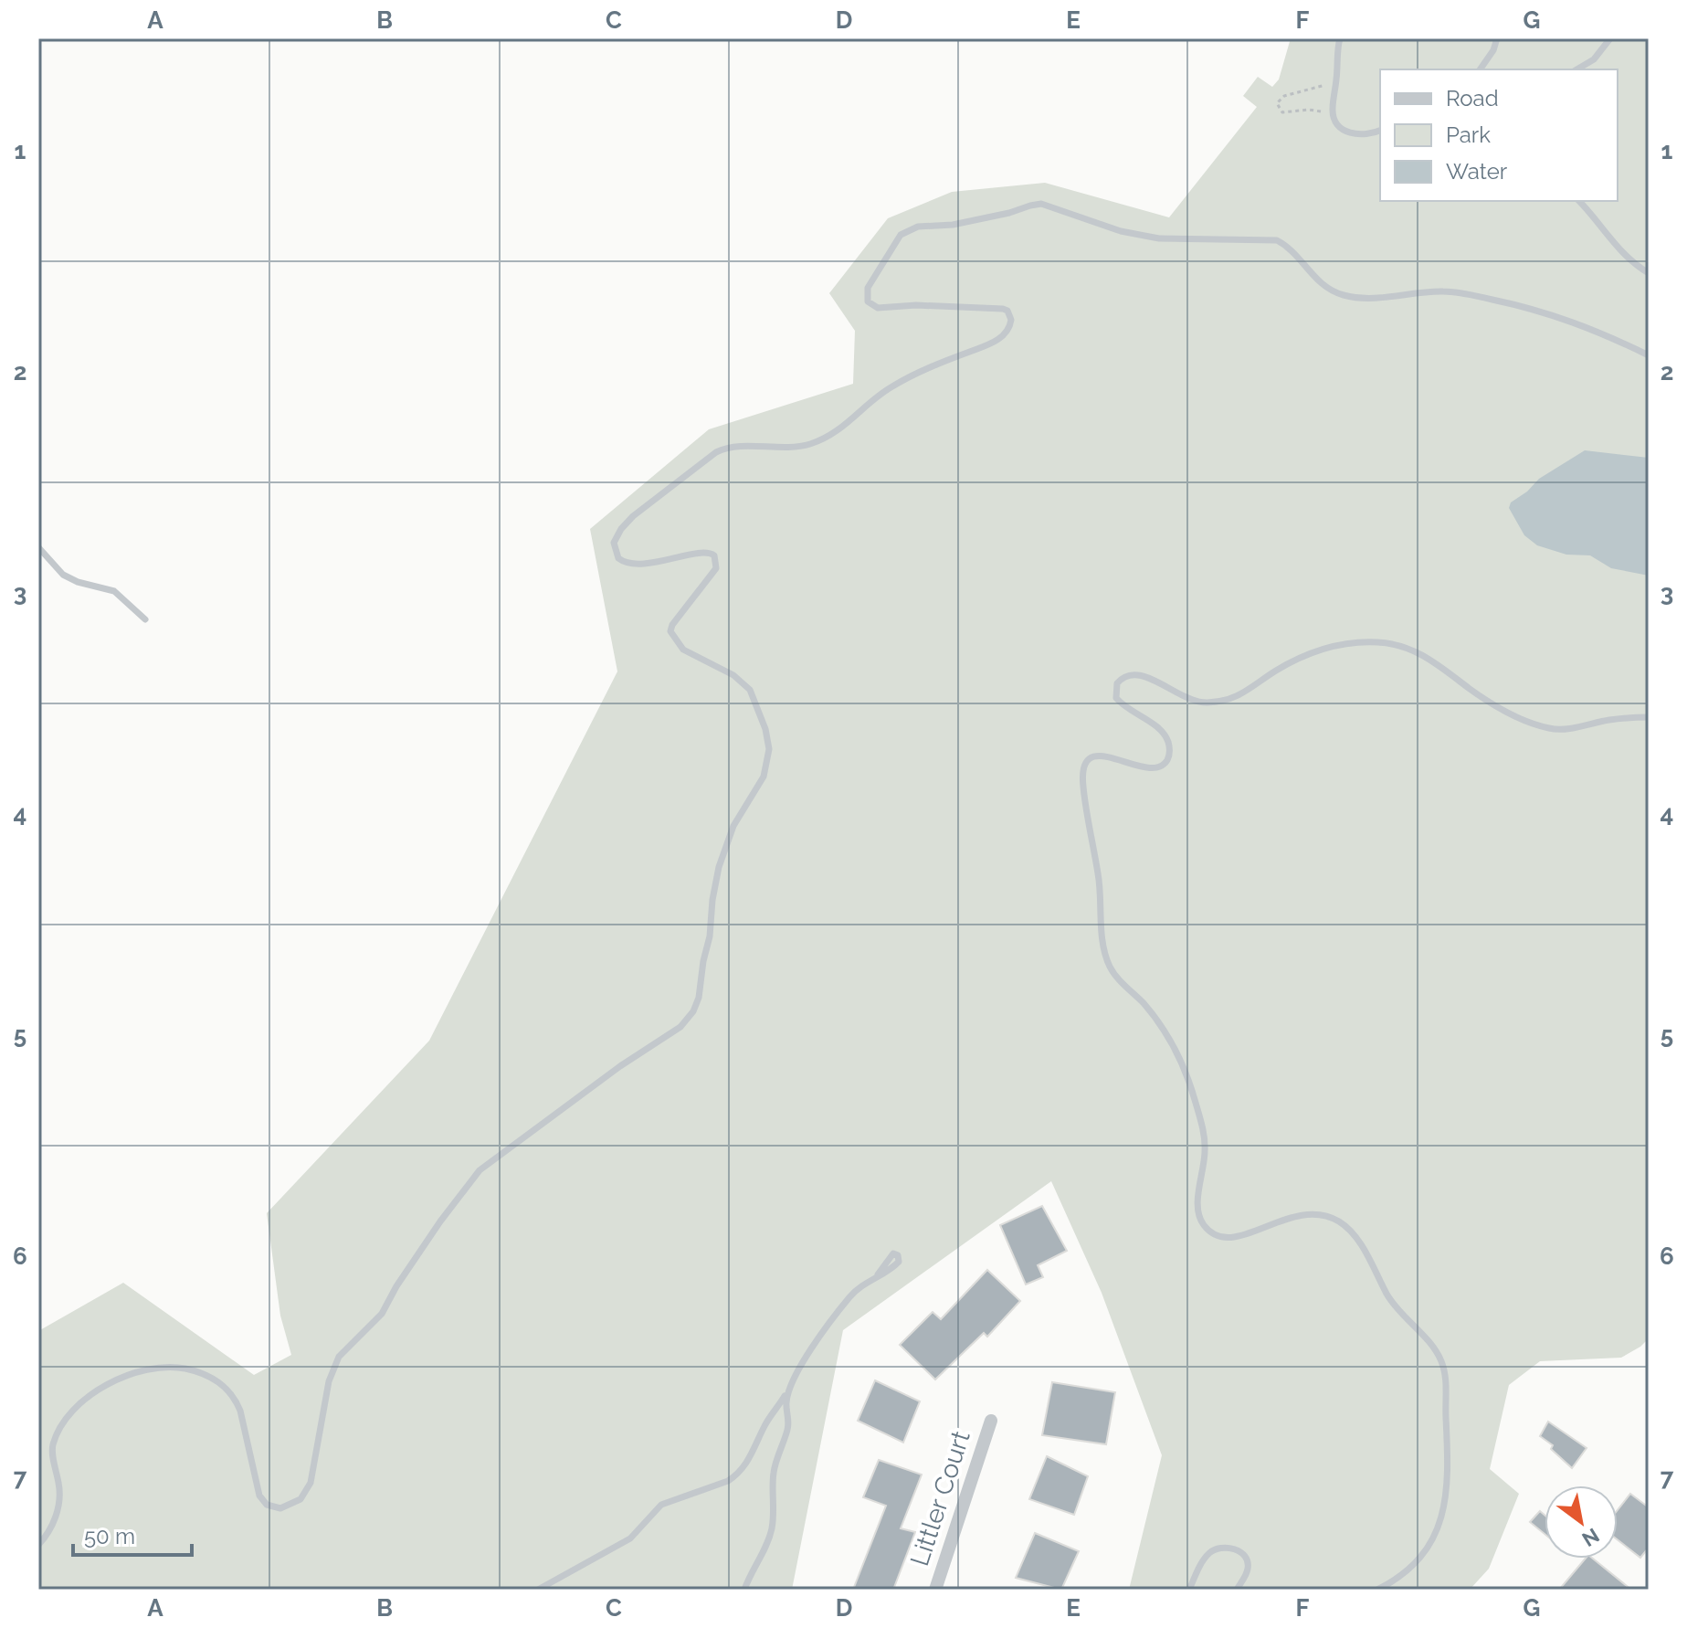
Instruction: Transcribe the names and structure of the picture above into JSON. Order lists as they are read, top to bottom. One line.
{"streets":{"street":["Littler Court"]},"legend":["Road","Park","Water"],"scale_bar":"50 m","north":"bottom right","grid":{"columns":["A","B","C","D","E","F","G"],"rows":["1","2","3","4","5","6","7"]}}
